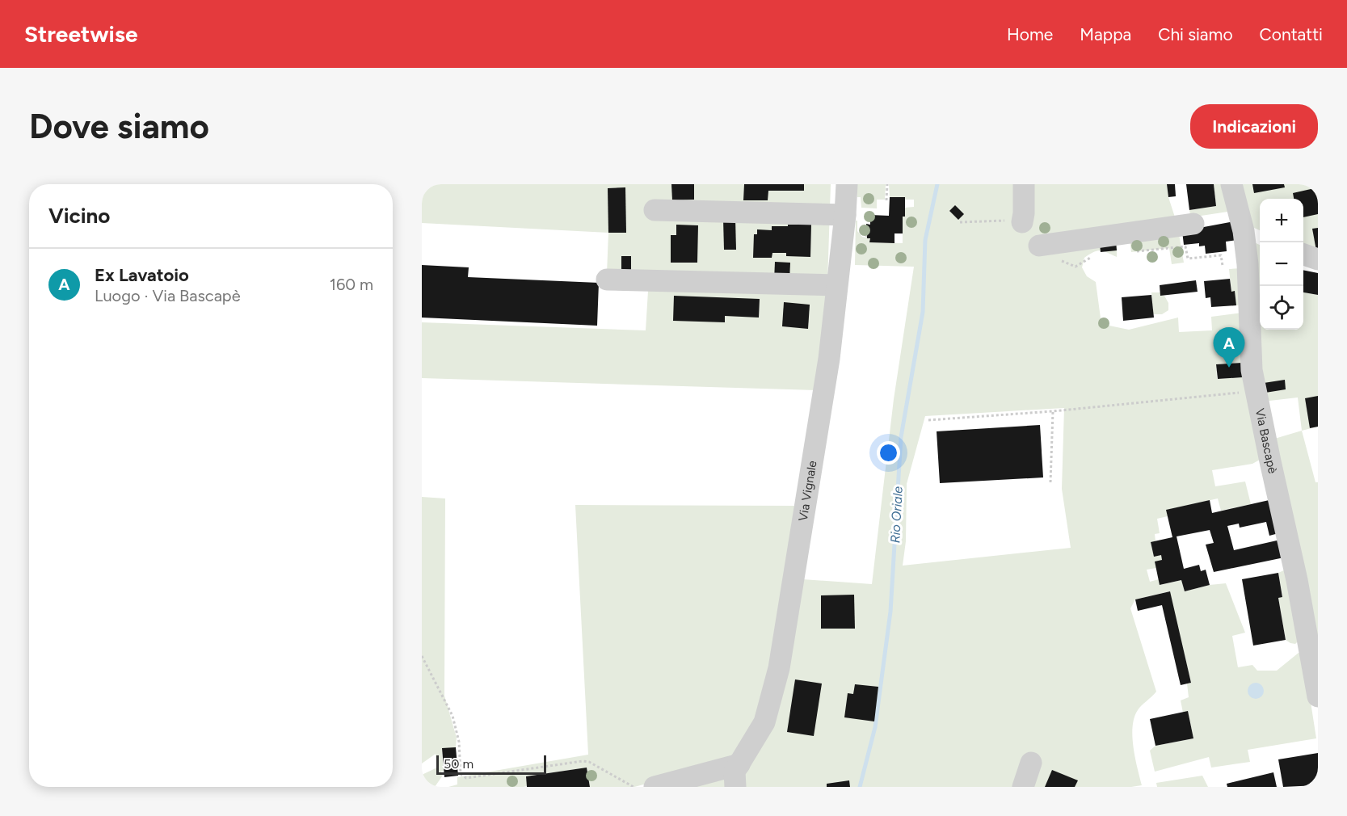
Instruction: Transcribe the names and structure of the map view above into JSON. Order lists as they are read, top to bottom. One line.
{"streets":{"street":["Via Bascapè","Via Vignale"]},"water":["Rio Oriale"],"scale_bar":"50 m","page":{"header":"Streetwise","nav":["Home","Mappa","Chi siamo","Contatti"],"buttons":"Indicazioni","title":"Dove siamo","heading":"Vicino","map_buttons":["+","−"],"list":[{"mark":"A","name":"Ex Lavatoio","note":"Luogo · Via Bascapè","value":"160 m"}],"pins":"A","scale":"50 m"}}
